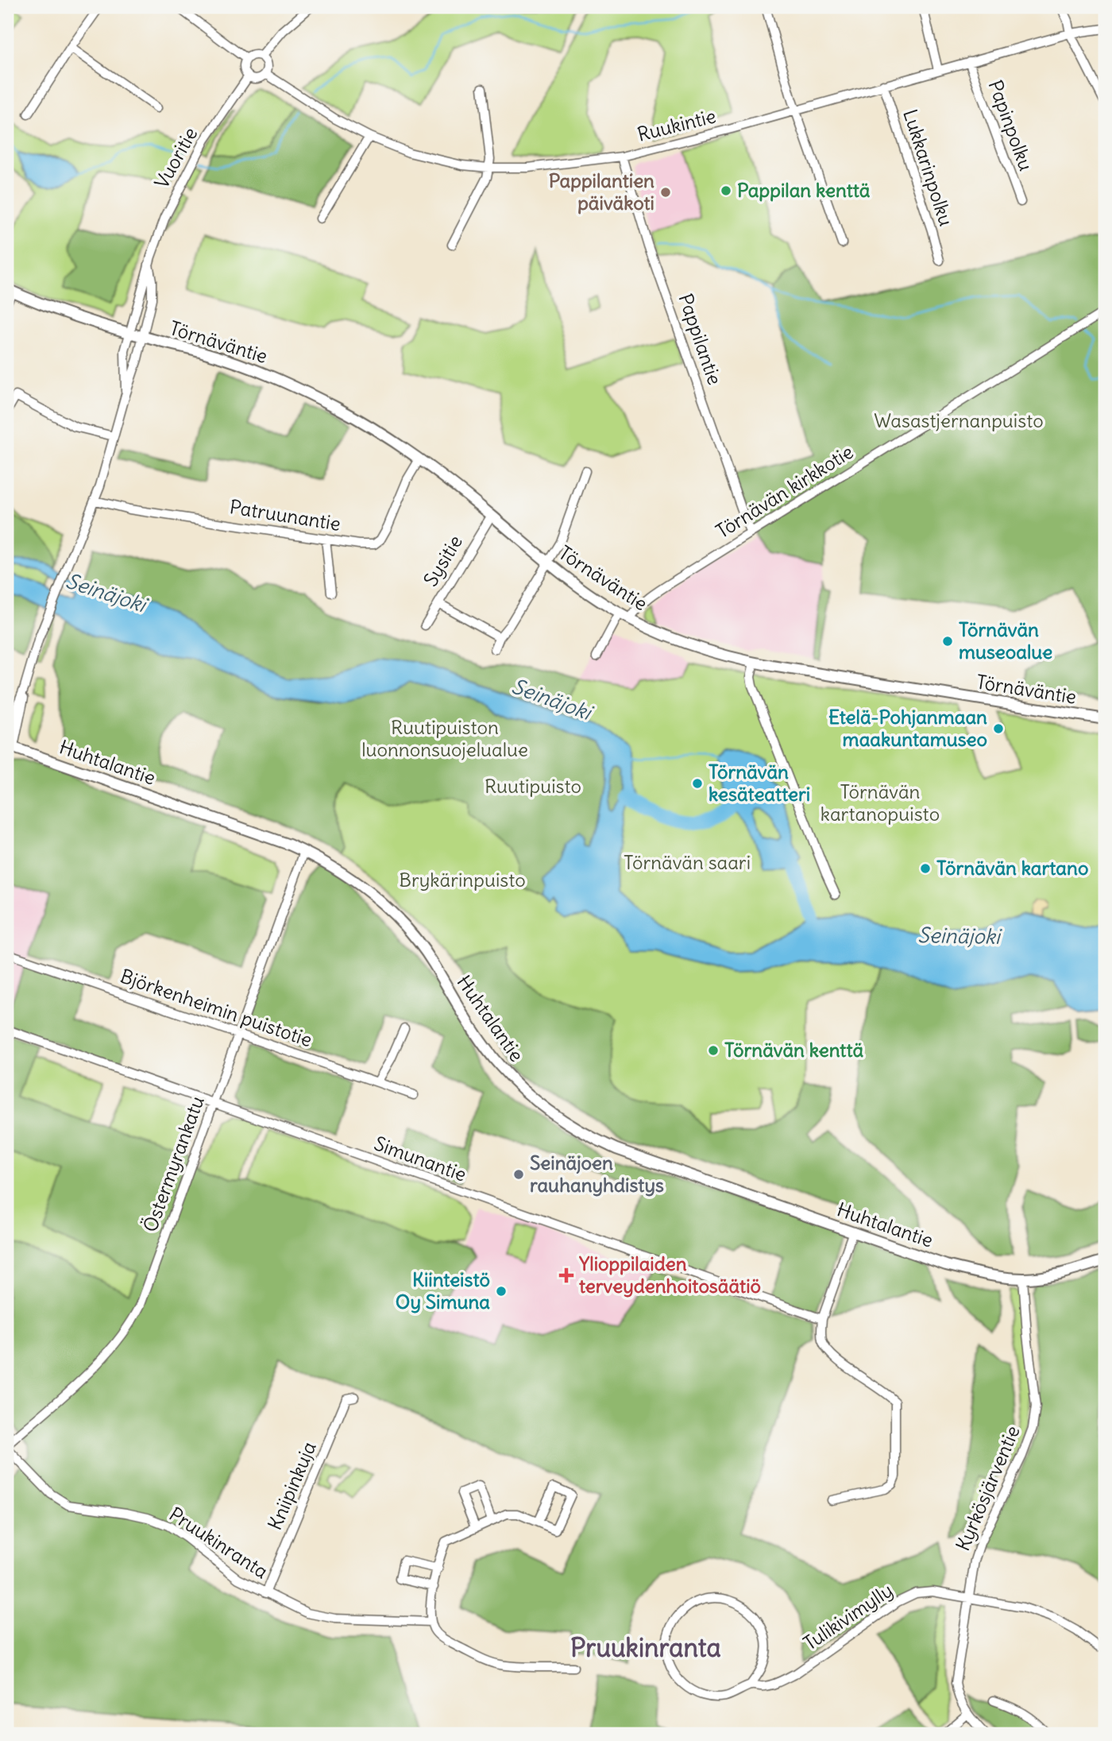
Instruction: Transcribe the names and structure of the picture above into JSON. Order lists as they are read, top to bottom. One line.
{"streets":{"main road":["Törnäväntie","Huhtalantie"],"street":["Ruukintie","Papinpolku","Vuoritie","Lukkarinpolku","Pappilantie","Törnävän kirkkotie","Patruunantie","Sysitie","Björkenheimin puistotie","Simunantie","Östermyrankatu","Kniipinkuja","Kyrkösjärventie","Pruukinranta","Tulikivimylly"]},"crossings":[["Ruukintie","Papinpolku"],["Ruukintie","Vuoritie"],["Ruukintie","Lukkarinpolku"],["Ruukintie","Pappilantie"],["Vuoritie","Törnäväntie"],["Pappilantie","Törnävän kirkkotie"],["Törnäväntie","Törnävän kirkkotie"],["Törnäväntie","Patruunantie"],["Törnäväntie","Sysitie"],["Huhtalantie","Östermyrankatu"],["Huhtalantie","Kyrkösjärventie"],["Björkenheimin puistotie","Östermyrankatu"],["Simunantie","Östermyrankatu"],["Östermyrankatu","Pruukinranta"],["Kniipinkuja","Pruukinranta"],["Kyrkösjärventie","Tulikivimylly"]],"districts":["Pruukinranta"],"water":["Seinäjoki"],"parks":["Wasastjernanpuisto","Ruutipuiston luonnonsuojelualue","Ruutipuisto","Törnävän kartanopuisto","Törnävän saari","Brykärinpuisto"],"places":{"other":["Pappilan kenttä","Pappilantien päiväkoti","Törnävän museoalue","Etelä-Pohjanmaan maakuntamuseo","Törnävän kesäteatteri","Törnävän kartano","Törnävän kenttä","Seinäjoen rauhanyhdistys","Kiinteistö Oy Simuna"],"health":["Ylioppilaiden terveydenhoitosäätiö"]}}
